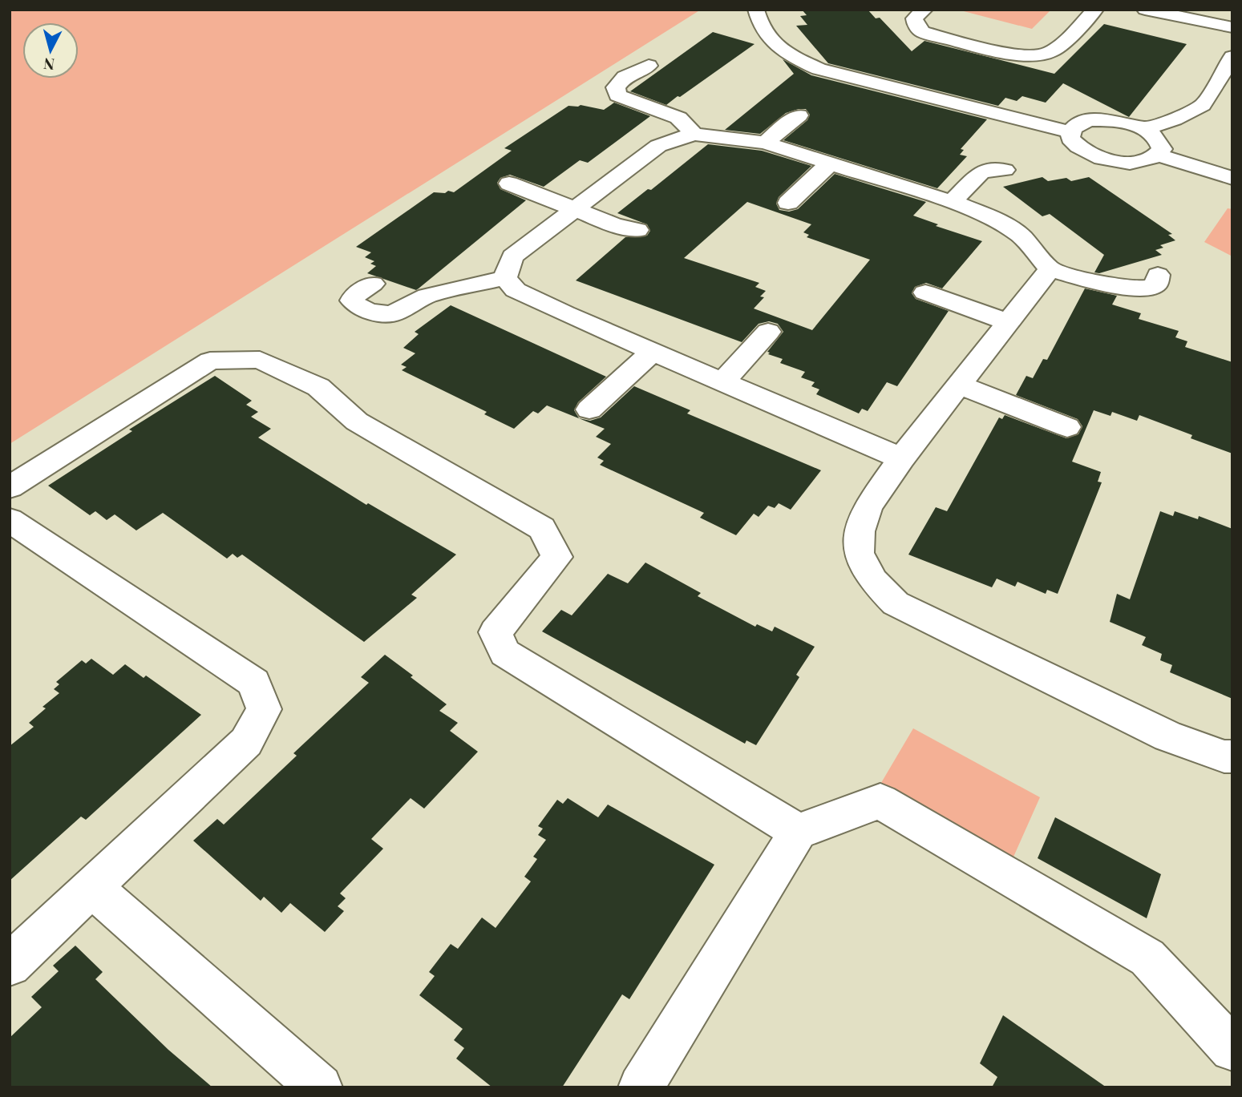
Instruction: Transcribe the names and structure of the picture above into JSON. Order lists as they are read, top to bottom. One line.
{"north":"bottom"}
